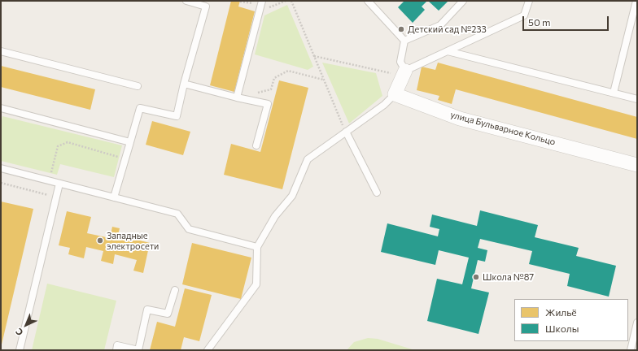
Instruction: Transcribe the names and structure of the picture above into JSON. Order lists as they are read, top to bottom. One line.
{"streets":{"street":["улица Бульварное Кольцо"]},"places":["Детский сад №233","Западные электросети","Школа №87"],"legend":["Жильё","Школы"],"scale_bar":"50 m","north":"bottom left"}
